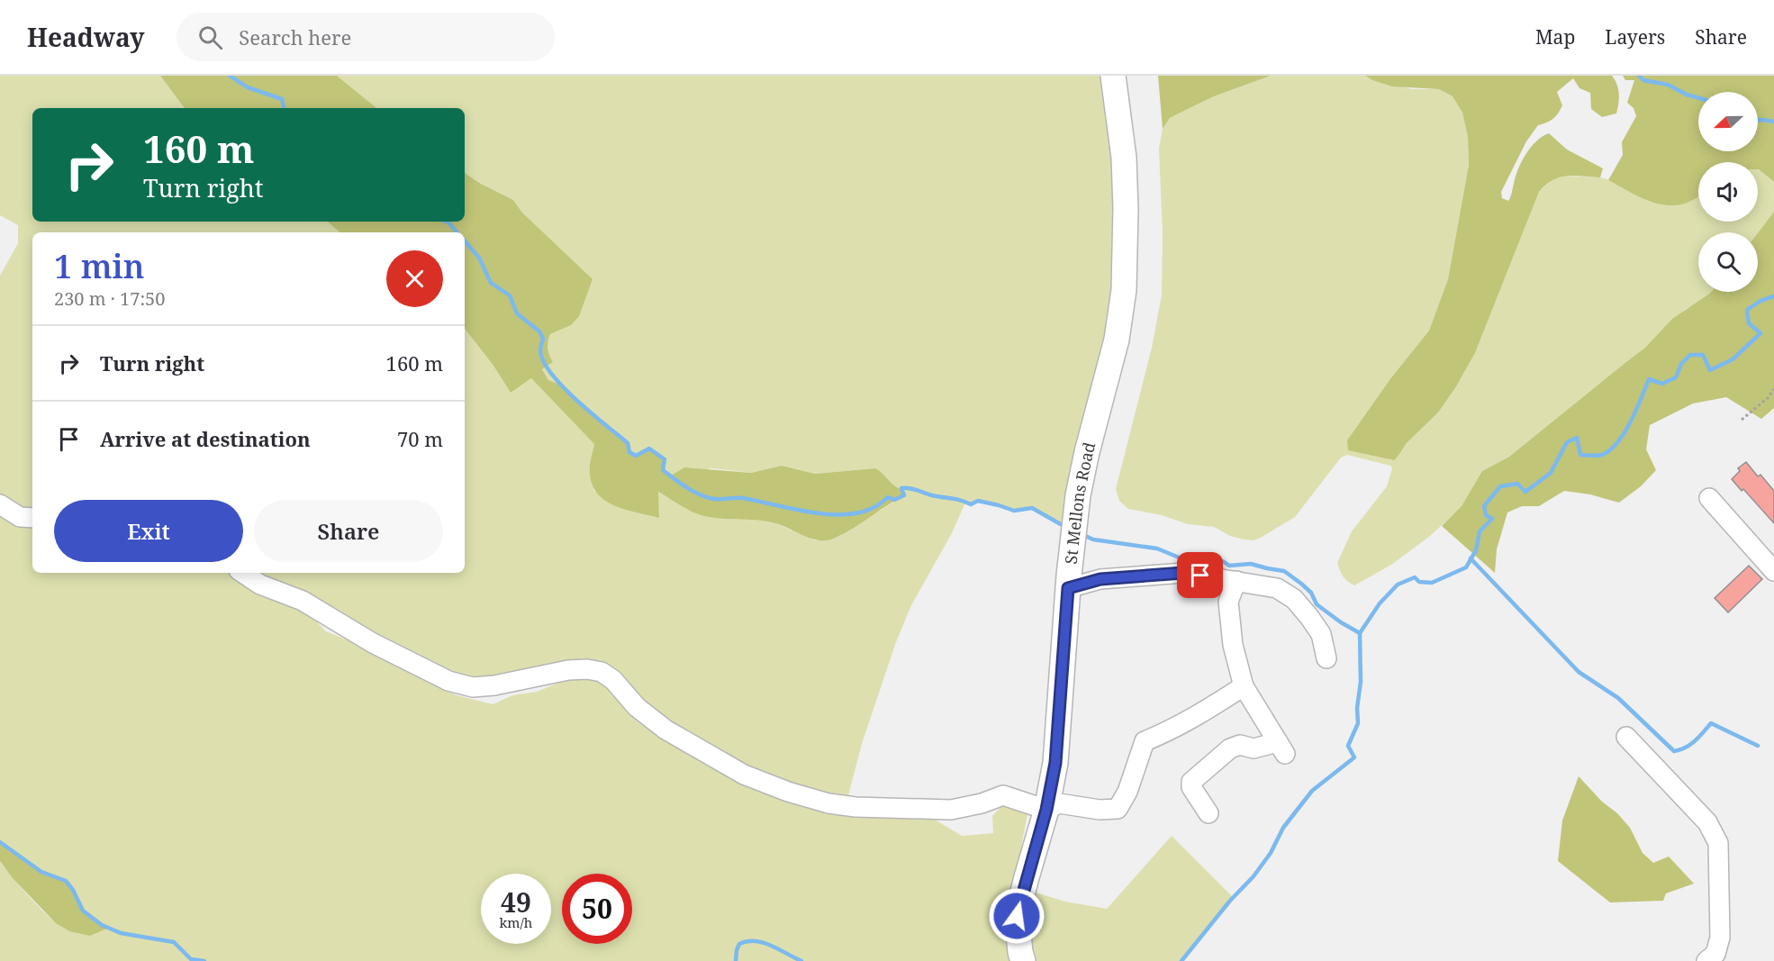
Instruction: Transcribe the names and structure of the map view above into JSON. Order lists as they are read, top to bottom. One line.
{"streets":{"main road":["St Mellons Road"]},"north":"left","page":{"header":"Headway","search":"Search here","nav":["Map","Layers","Share"],"turn":["160 m","Turn right"],"heading":["1 min","230 m · 17:50"],"list":[{"name":"Turn right","value":"160 m"},{"name":"Arrive at destination","value":"70 m"}],"buttons":["Exit","Share"],"speed":"49 km/h","limit":"50"}}
